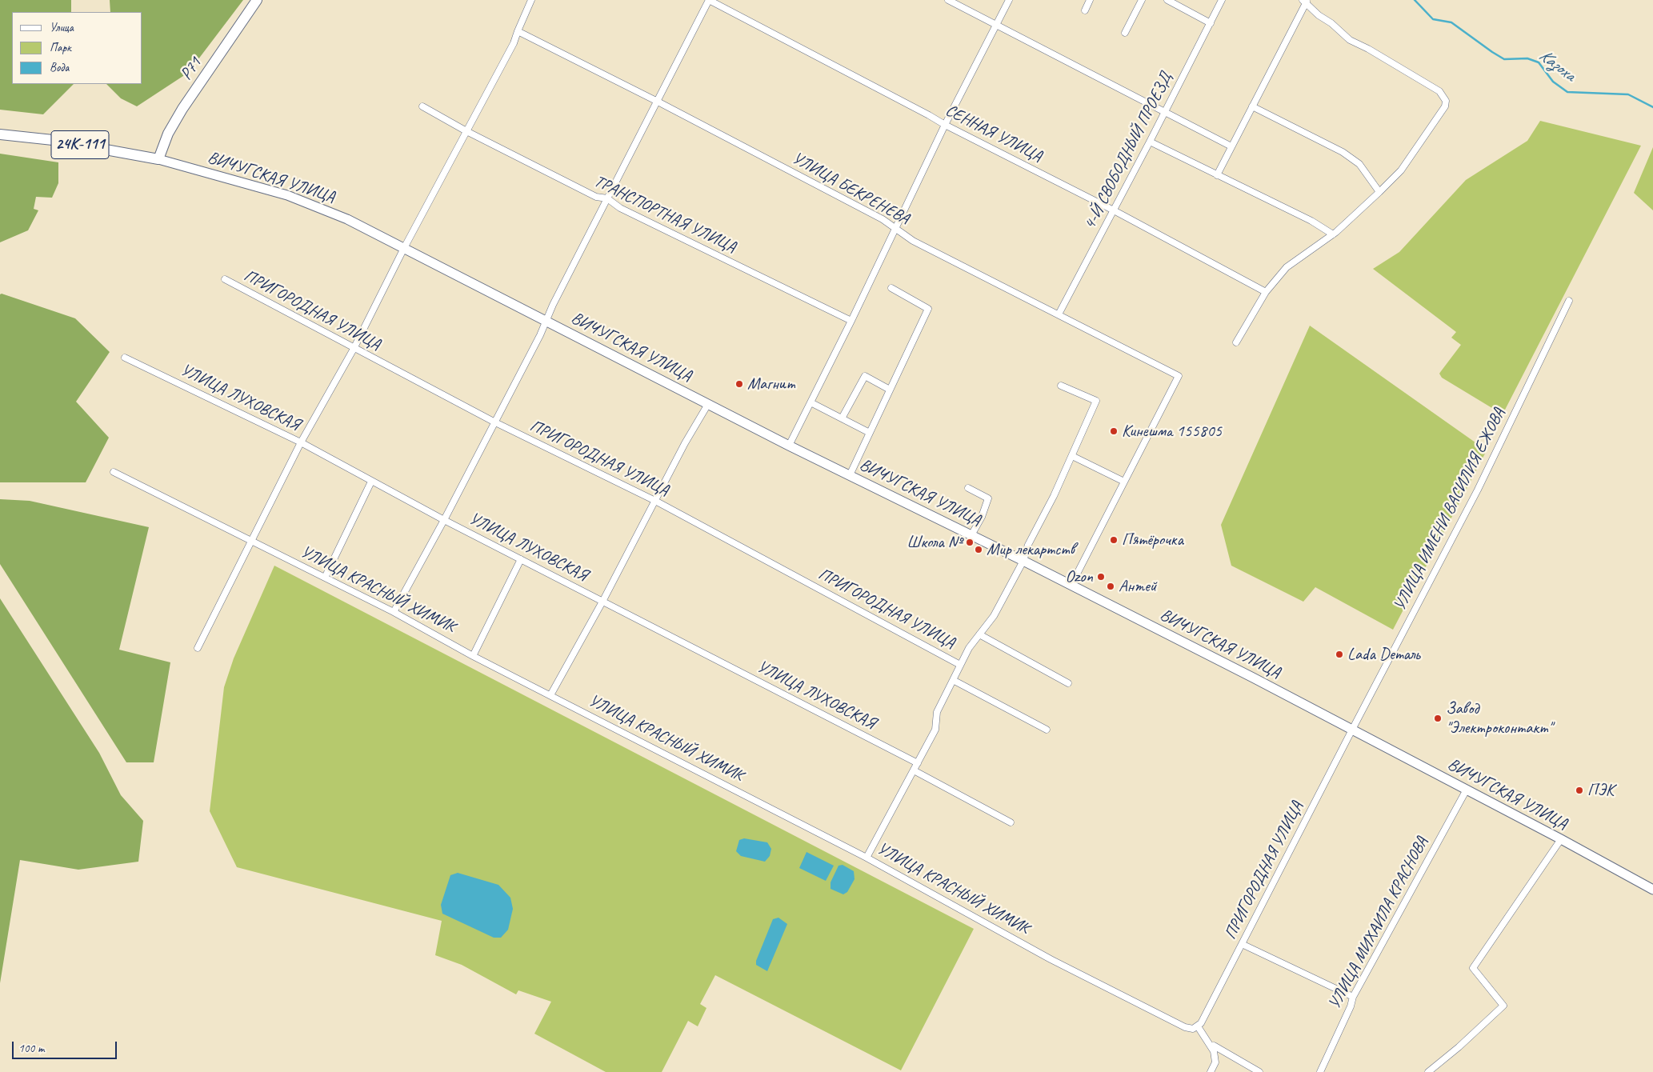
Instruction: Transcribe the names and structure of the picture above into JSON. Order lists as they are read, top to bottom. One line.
{"streets":{"main road":["Р71","24К-111","ВИЧУГСКАЯ УЛИЦА"],"street":["СЕННАЯ УЛИЦА","4-Й СВОБОДНЫЙ ПРОЕЗД","УЛИЦА БЕКРЕНЕВА","ТРАНСПОРТНАЯ УЛИЦА","ПРИГОРОДНАЯ УЛИЦА","УЛИЦА ЛУХОВСКАЯ","УЛИЦА ИМЕНИ ВАСИЛИЯ ЕЖОВА","УЛИЦА КРАСНЫЙ ХИМИК","УЛИЦА МИХАИЛА КРАСНОВА"]},"crossings":[["Р71","24К-111"],["Р71","ВИЧУГСКАЯ УЛИЦА"],["СЕННАЯ УЛИЦА","4-Й СВОБОДНЫЙ ПРОЕЗД"],["24К-111","ВИЧУГСКАЯ УЛИЦА"],["4-Й СВОБОДНЫЙ ПРОЕЗД","УЛИЦА БЕКРЕНЕВА"],["ВИЧУГСКАЯ УЛИЦА","ПРИГОРОДНАЯ УЛИЦА"],["ВИЧУГСКАЯ УЛИЦА","УЛИЦА ИМЕНИ ВАСИЛИЯ ЕЖОВА"],["ВИЧУГСКАЯ УЛИЦА","УЛИЦА МИХАИЛА КРАСНОВА"],["ПРИГОРОДНАЯ УЛИЦА","УЛИЦА ИМЕНИ ВАСИЛИЯ ЕЖОВА"],["ПРИГОРОДНАЯ УЛИЦА","УЛИЦА КРАСНЫЙ ХИМИК"]],"water":["Казоха"],"places":["Магнит","Кинешма 155805","Пятёрочка","Школа №","Мир лекартств","Ozon","Антей","Lada Dеталь","Завод \"Электроконтакт\"","ПЭК"],"legend":["Улица","Парк","Вода"],"scale_bar":"100 m"}
